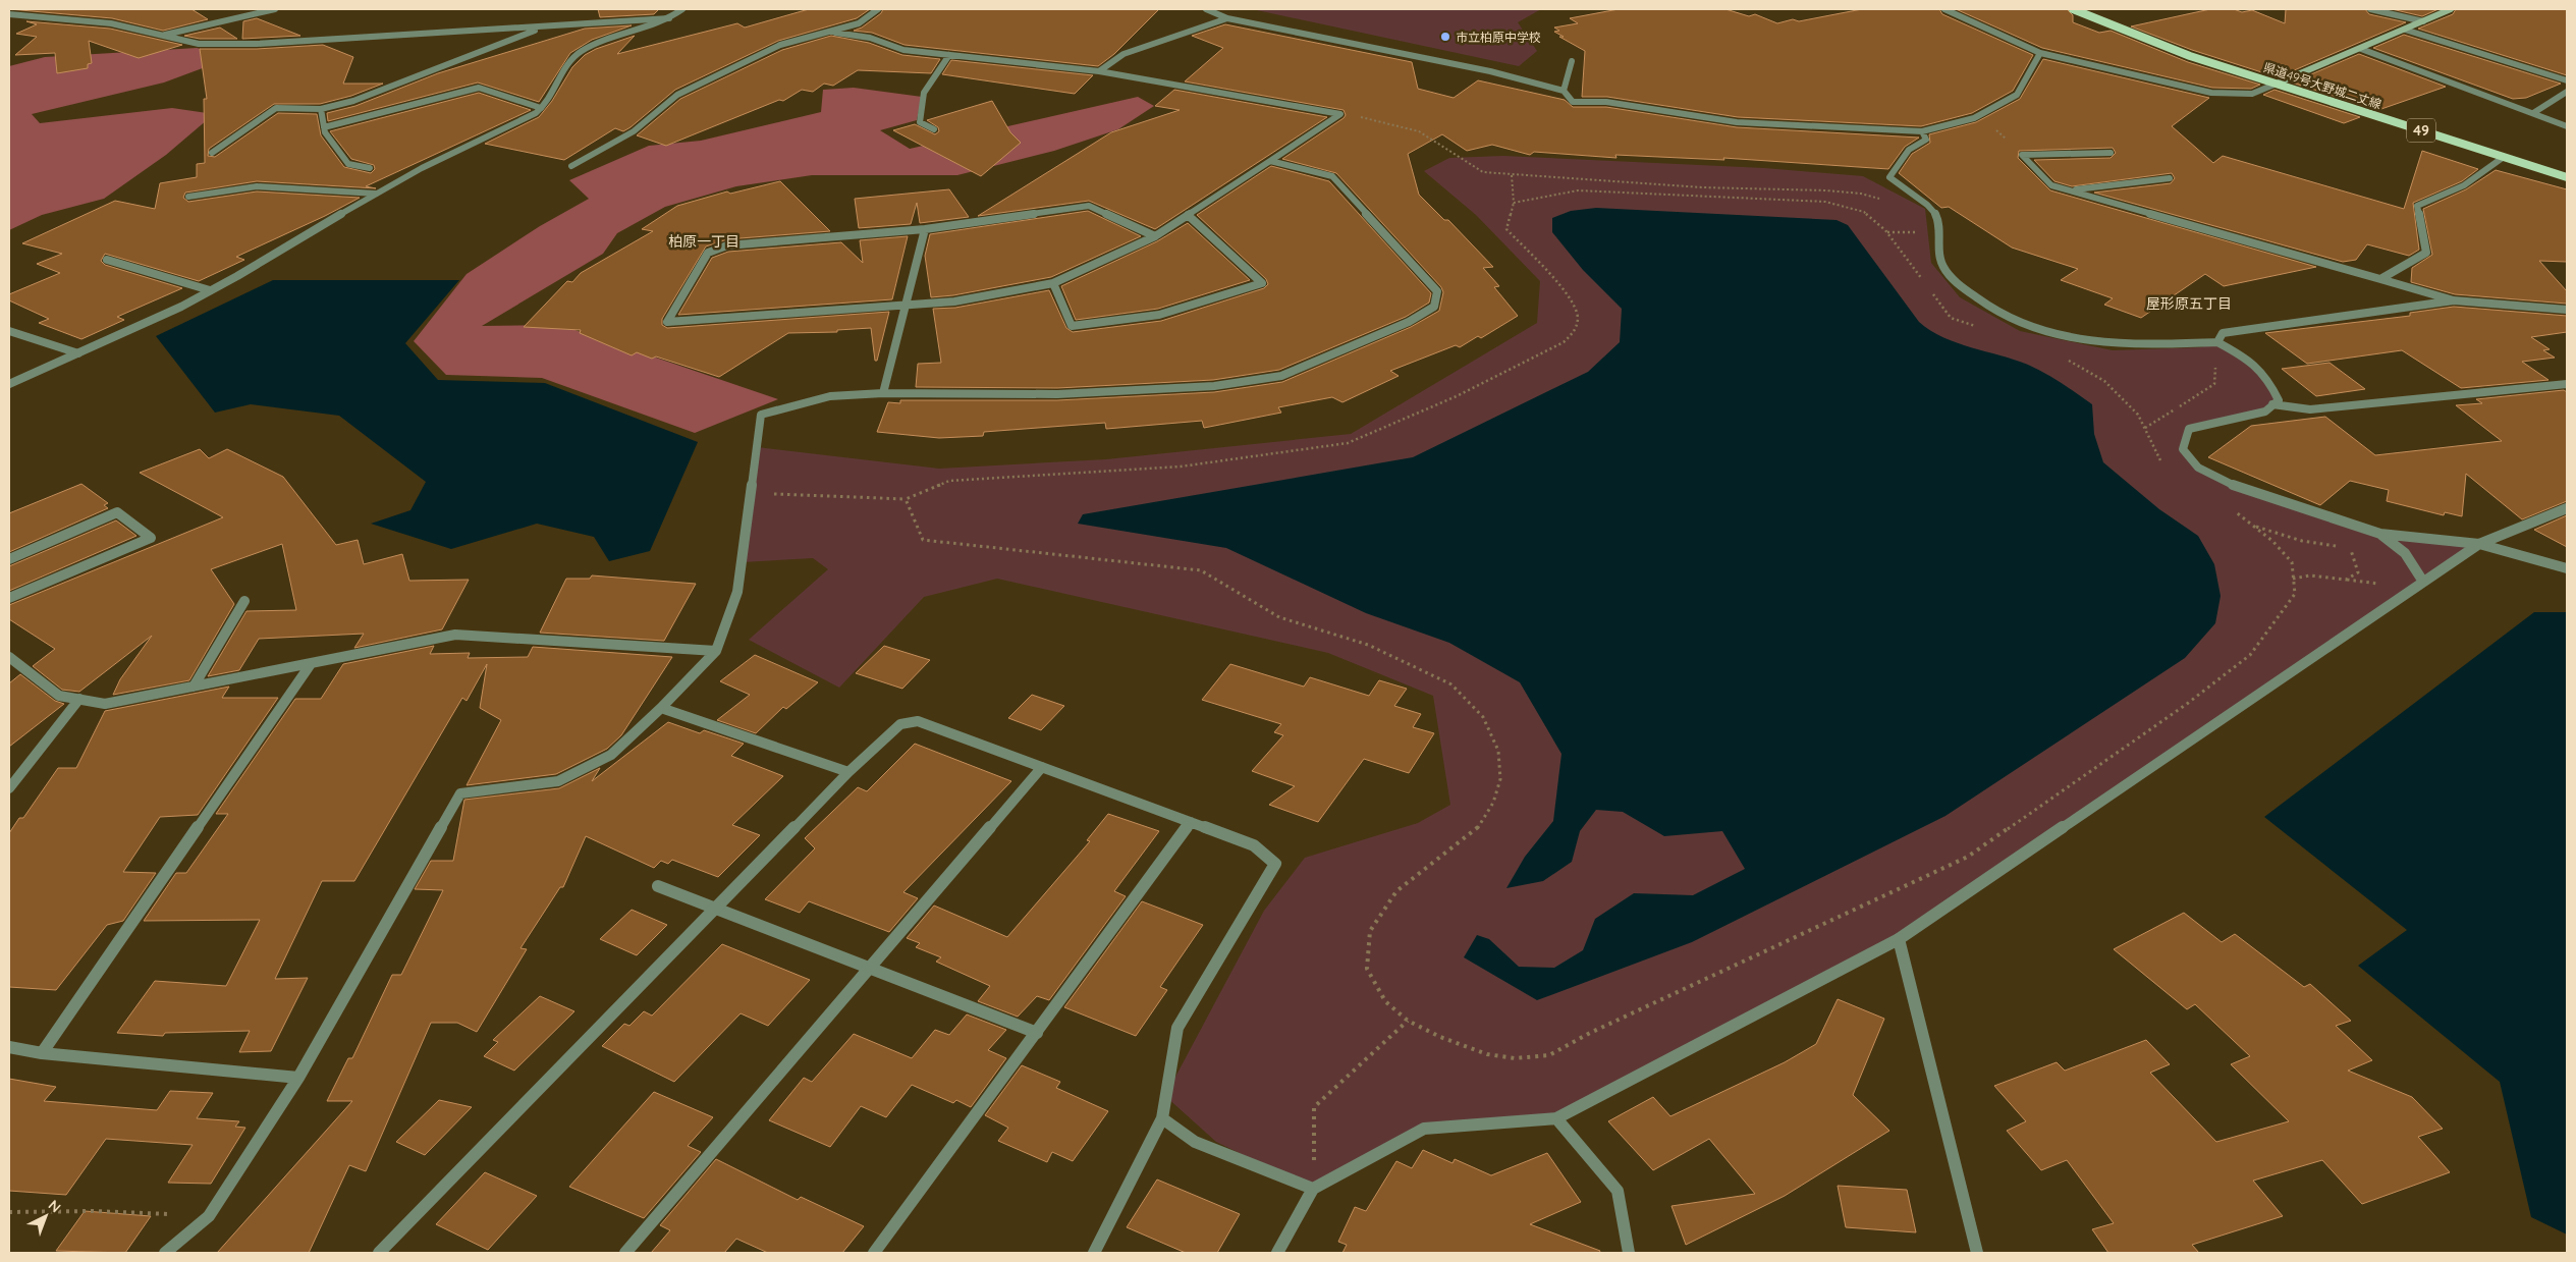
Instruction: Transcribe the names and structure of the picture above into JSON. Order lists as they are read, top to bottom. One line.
{"streets":{"main road":["県道49号大野城二丈線","49"]},"districts":["柏原一丁目","屋形原五丁目"],"places":["市立柏原中学校"],"north":"top right"}
